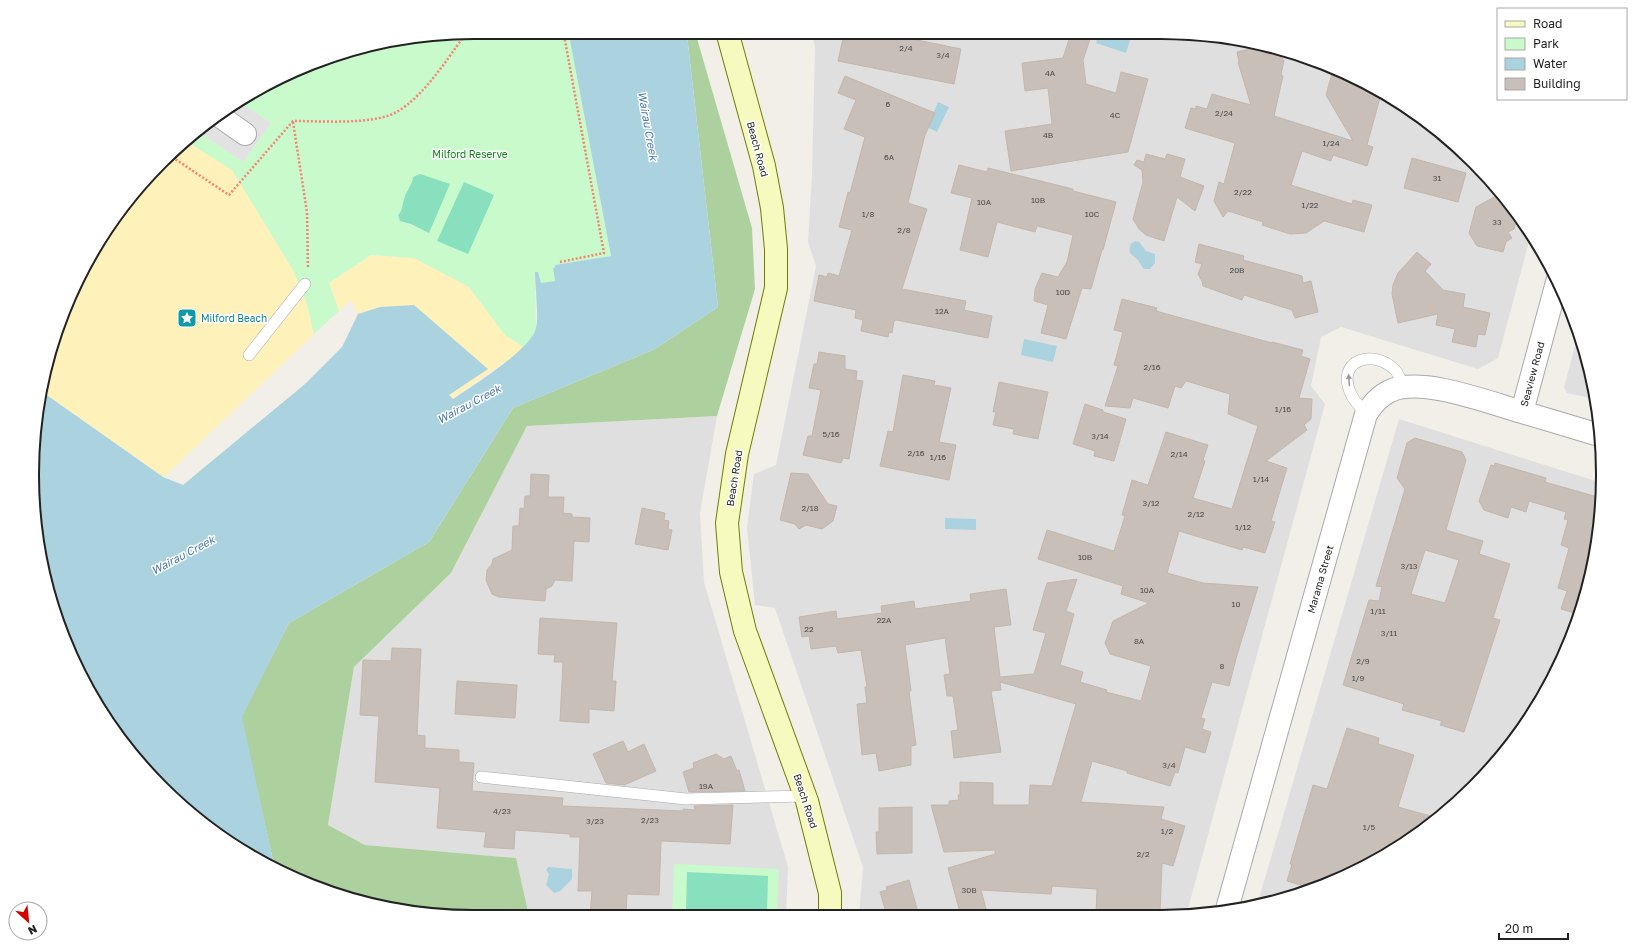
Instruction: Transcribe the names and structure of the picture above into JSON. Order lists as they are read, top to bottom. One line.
{"streets":{"main road":["Beach Road"],"street":["Seaview Road","Marama Street"]},"crossings":[["Seaview Road","Marama Street"]],"water":["Wairau Creek"],"parks":["Milford Reserve"],"places":{"place":["Milford Beach"]},"house_numbers":["2/4","3/4","4A","6","2/24","4C","4B","1/24","6A","31","2/22","10B","10A","1/22","1/8","10C","33","2/8","20B","10D","12A","2/16","1/16","5/16","3/14","2/16","2/14","1/16","1/14","3/12","2/18","2/12","1/12","10B","3/13","10A","10","1/11","22A","22","3/11","8A","2/9","8","1/9","3/4","19A","4/23","2/23","3/23","1/5","1/2","2/2","30B"],"legend":["Road","Park","Water","Building"],"scale_bar":"20 m","north":"bottom right"}
